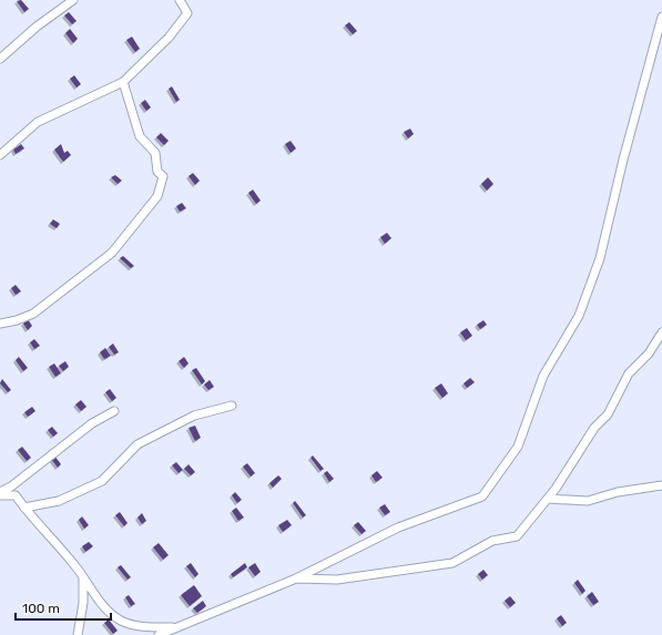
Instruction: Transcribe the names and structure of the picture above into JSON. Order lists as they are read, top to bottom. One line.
{"scale_bar":"100 m"}
